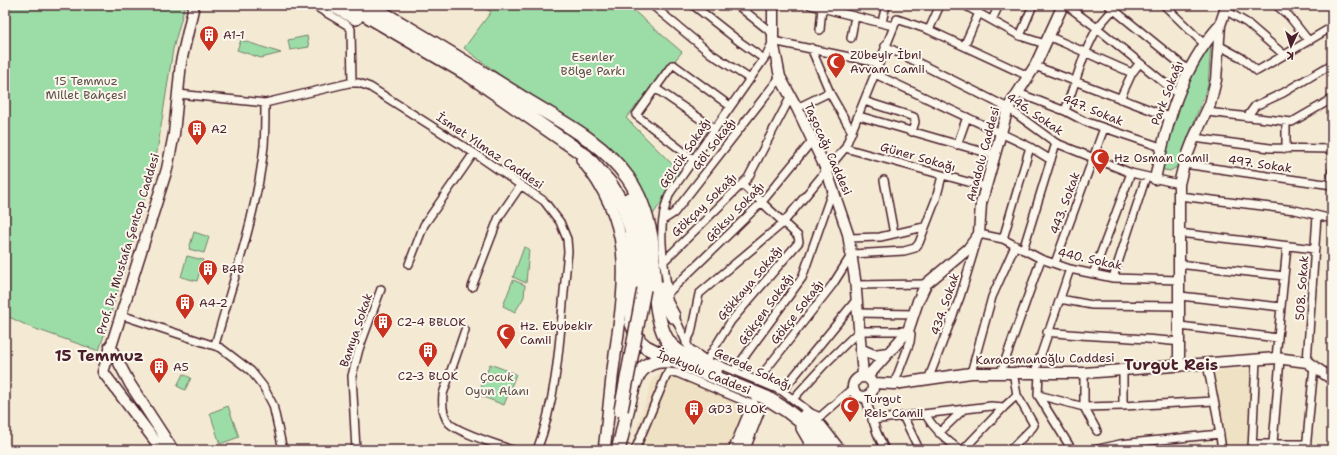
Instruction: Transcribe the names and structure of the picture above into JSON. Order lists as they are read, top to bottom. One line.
{"streets":{"highway":["İpekyolu Caddesi"],"main road":["Park Sokağı","Taşocağı Caddesi","Anadolu Caddesi","Prof. Dr. Mustafa Şentop Caddesi","Karaosmanoğlu Caddesi"],"street":["447. Sokak","446. Sokak","Göl Sokağı","İsmet Yılmaz Caddesi","Gölcük Sokağı","Güner Sokağı","497. Sokak","443. Sokak","Gökçay Sokağı","Göksu Sokağı","440. Sokak","Gökkaya Sokağı","508. Sokak","434. Sokak","Gökçen Sokağı","Gökçe Sokağı","Bamya Sokak","Gerede Sokağı"]},"crossings":[["Park Sokağı","447. Sokak"],["Park Sokağı","446. Sokak"],["447. Sokak","Anadolu Caddesi"],["447. Sokak","443. Sokak"],["446. Sokak","Anadolu Caddesi"],["446. Sokak","443. Sokak"],["Göl Sokağı","Taşocağı Caddesi"],["Göl Sokağı","Gölcük Sokağı"],["Taşocağı Caddesi","Gölcük Sokağı"],["Taşocağı Caddesi","Gökçay Sokağı"],["Taşocağı Caddesi","Göksu Sokağı"],["Taşocağı Caddesi","Gökçen Sokağı"],["Taşocağı Caddesi","Gökçe Sokağı"],["Taşocağı Caddesi","Karaosmanoğlu Caddesi"],["Taşocağı Caddesi","Gerede Sokağı"],["İsmet Yılmaz Caddesi","Prof. Dr. Mustafa Şentop Caddesi"],["Gölcük Sokağı","Gökçay Sokağı"],["Gölcük Sokağı","Göksu Sokağı"],["Gölcük Sokağı","Gerede Sokağı"],["Gölcük Sokağı","İpekyolu Caddesi"],["Anadolu Caddesi","Güner Sokağı"],["Anadolu Caddesi","440. Sokak"],["Anadolu Caddesi","434. Sokak"],["443. Sokak","440. Sokak"],["Gökçay Sokağı","İpekyolu Caddesi"],["Göksu Sokağı","Gerede Sokağı"],["440. Sokak","434. Sokak"],["Gökkaya Sokağı","Gerede Sokağı"],["508. Sokak","Karaosmanoğlu Caddesi"],["434. Sokak","Karaosmanoğlu Caddesi"],["Gökçen Sokağı","Gerede Sokağı"],["Gökçe Sokağı","Gerede Sokağı"],["Karaosmanoğlu Caddesi","Gerede Sokağı"]],"districts":["15 Temmuz","Turgut Reis"],"parks":["Esenler Bölge Parkı","15 Temmuz Millet Bahçesi","Çocuk Oyun Alanı"],"places":{"building":["A1-1","A2","B4B","A4-2","C2-4 BBLOK","C2-3 BLOK","A5","GD3 BLOK"],"mosque":["Zübeyir İbni Avvam Camii","Hz Osman Camii","Hz. Ebubekir Camii","Turgut Reis Camii"]},"north":"bottom"}
